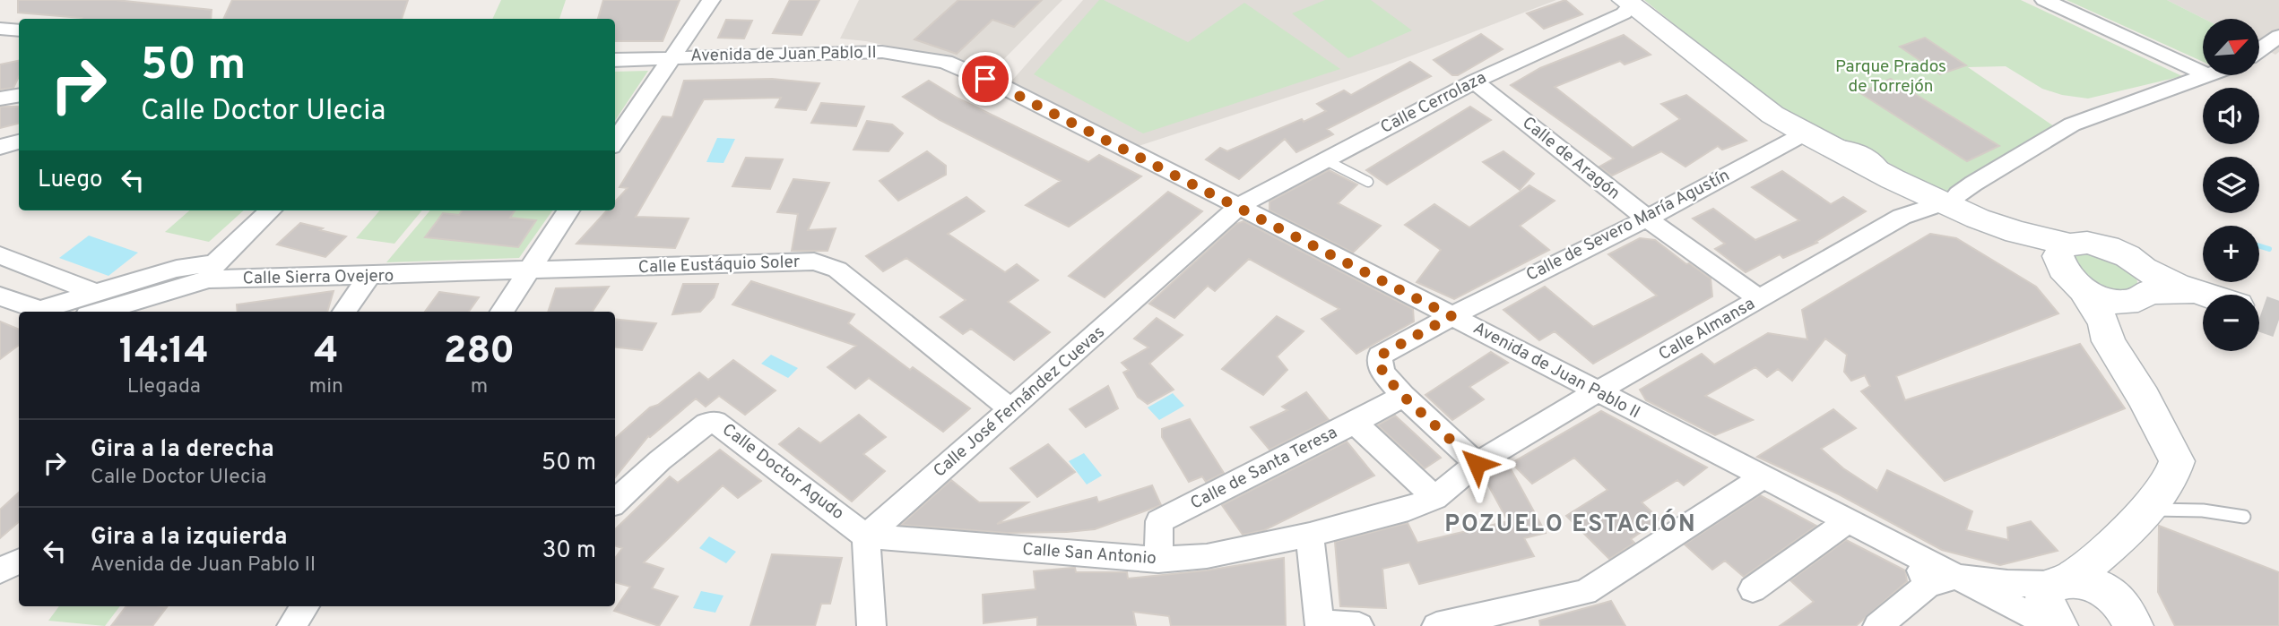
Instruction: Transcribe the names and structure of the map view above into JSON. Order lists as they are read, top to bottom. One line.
{"streets":{"street":["Avenida de Juan Pablo II","Calle Cerrolaza","Calle de Aragón","Calle de Severo María Agustín","Calle Eustáquio Soler","Calle Sierra Ovejero","Calle Almansa","Calle José Fernández Cuevas","Calle de Santa Teresa","Calle Doctor Agudo","Calle San Antonio"]},"crossings":[["Avenida de Juan Pablo II","Calle Cerrolaza"],["Avenida de Juan Pablo II","Calle de Severo María Agustín"],["Avenida de Juan Pablo II","Calle Almansa"],["Avenida de Juan Pablo II","Calle José Fernández Cuevas"],["Calle Cerrolaza","Calle de Aragón"],["Calle Cerrolaza","Calle José Fernández Cuevas"],["Calle de Aragón","Calle de Severo María Agustín"],["Calle de Aragón","Calle Almansa"],["Calle de Severo María Agustín","Calle de Santa Teresa"],["Calle Eustáquio Soler","Calle Sierra Ovejero"],["Calle Eustáquio Soler","Calle José Fernández Cuevas"],["Calle Almansa","Calle San Antonio"],["Calle José Fernández Cuevas","Calle Doctor Agudo"],["Calle José Fernández Cuevas","Calle San Antonio"],["Calle de Santa Teresa","Calle San Antonio"],["Calle Doctor Agudo","Calle San Antonio"]],"districts":["POZUELO ESTACIÓN"],"parks":["Parque Prados de Torrejón"],"north":"top right","page":{"map_buttons":["+","−"],"turn":["50 m","Calle Doctor Ulecia"],"then":"Luego","eta":["14:14","Llegada","4","min","280","m"],"list":[{"name":"Gira a la derecha","note":"Calle Doctor Ulecia","value":"50 m"},{"name":"Gira a la izquierda","note":"Avenida de Juan Pablo II","value":"30 m"}]}}
